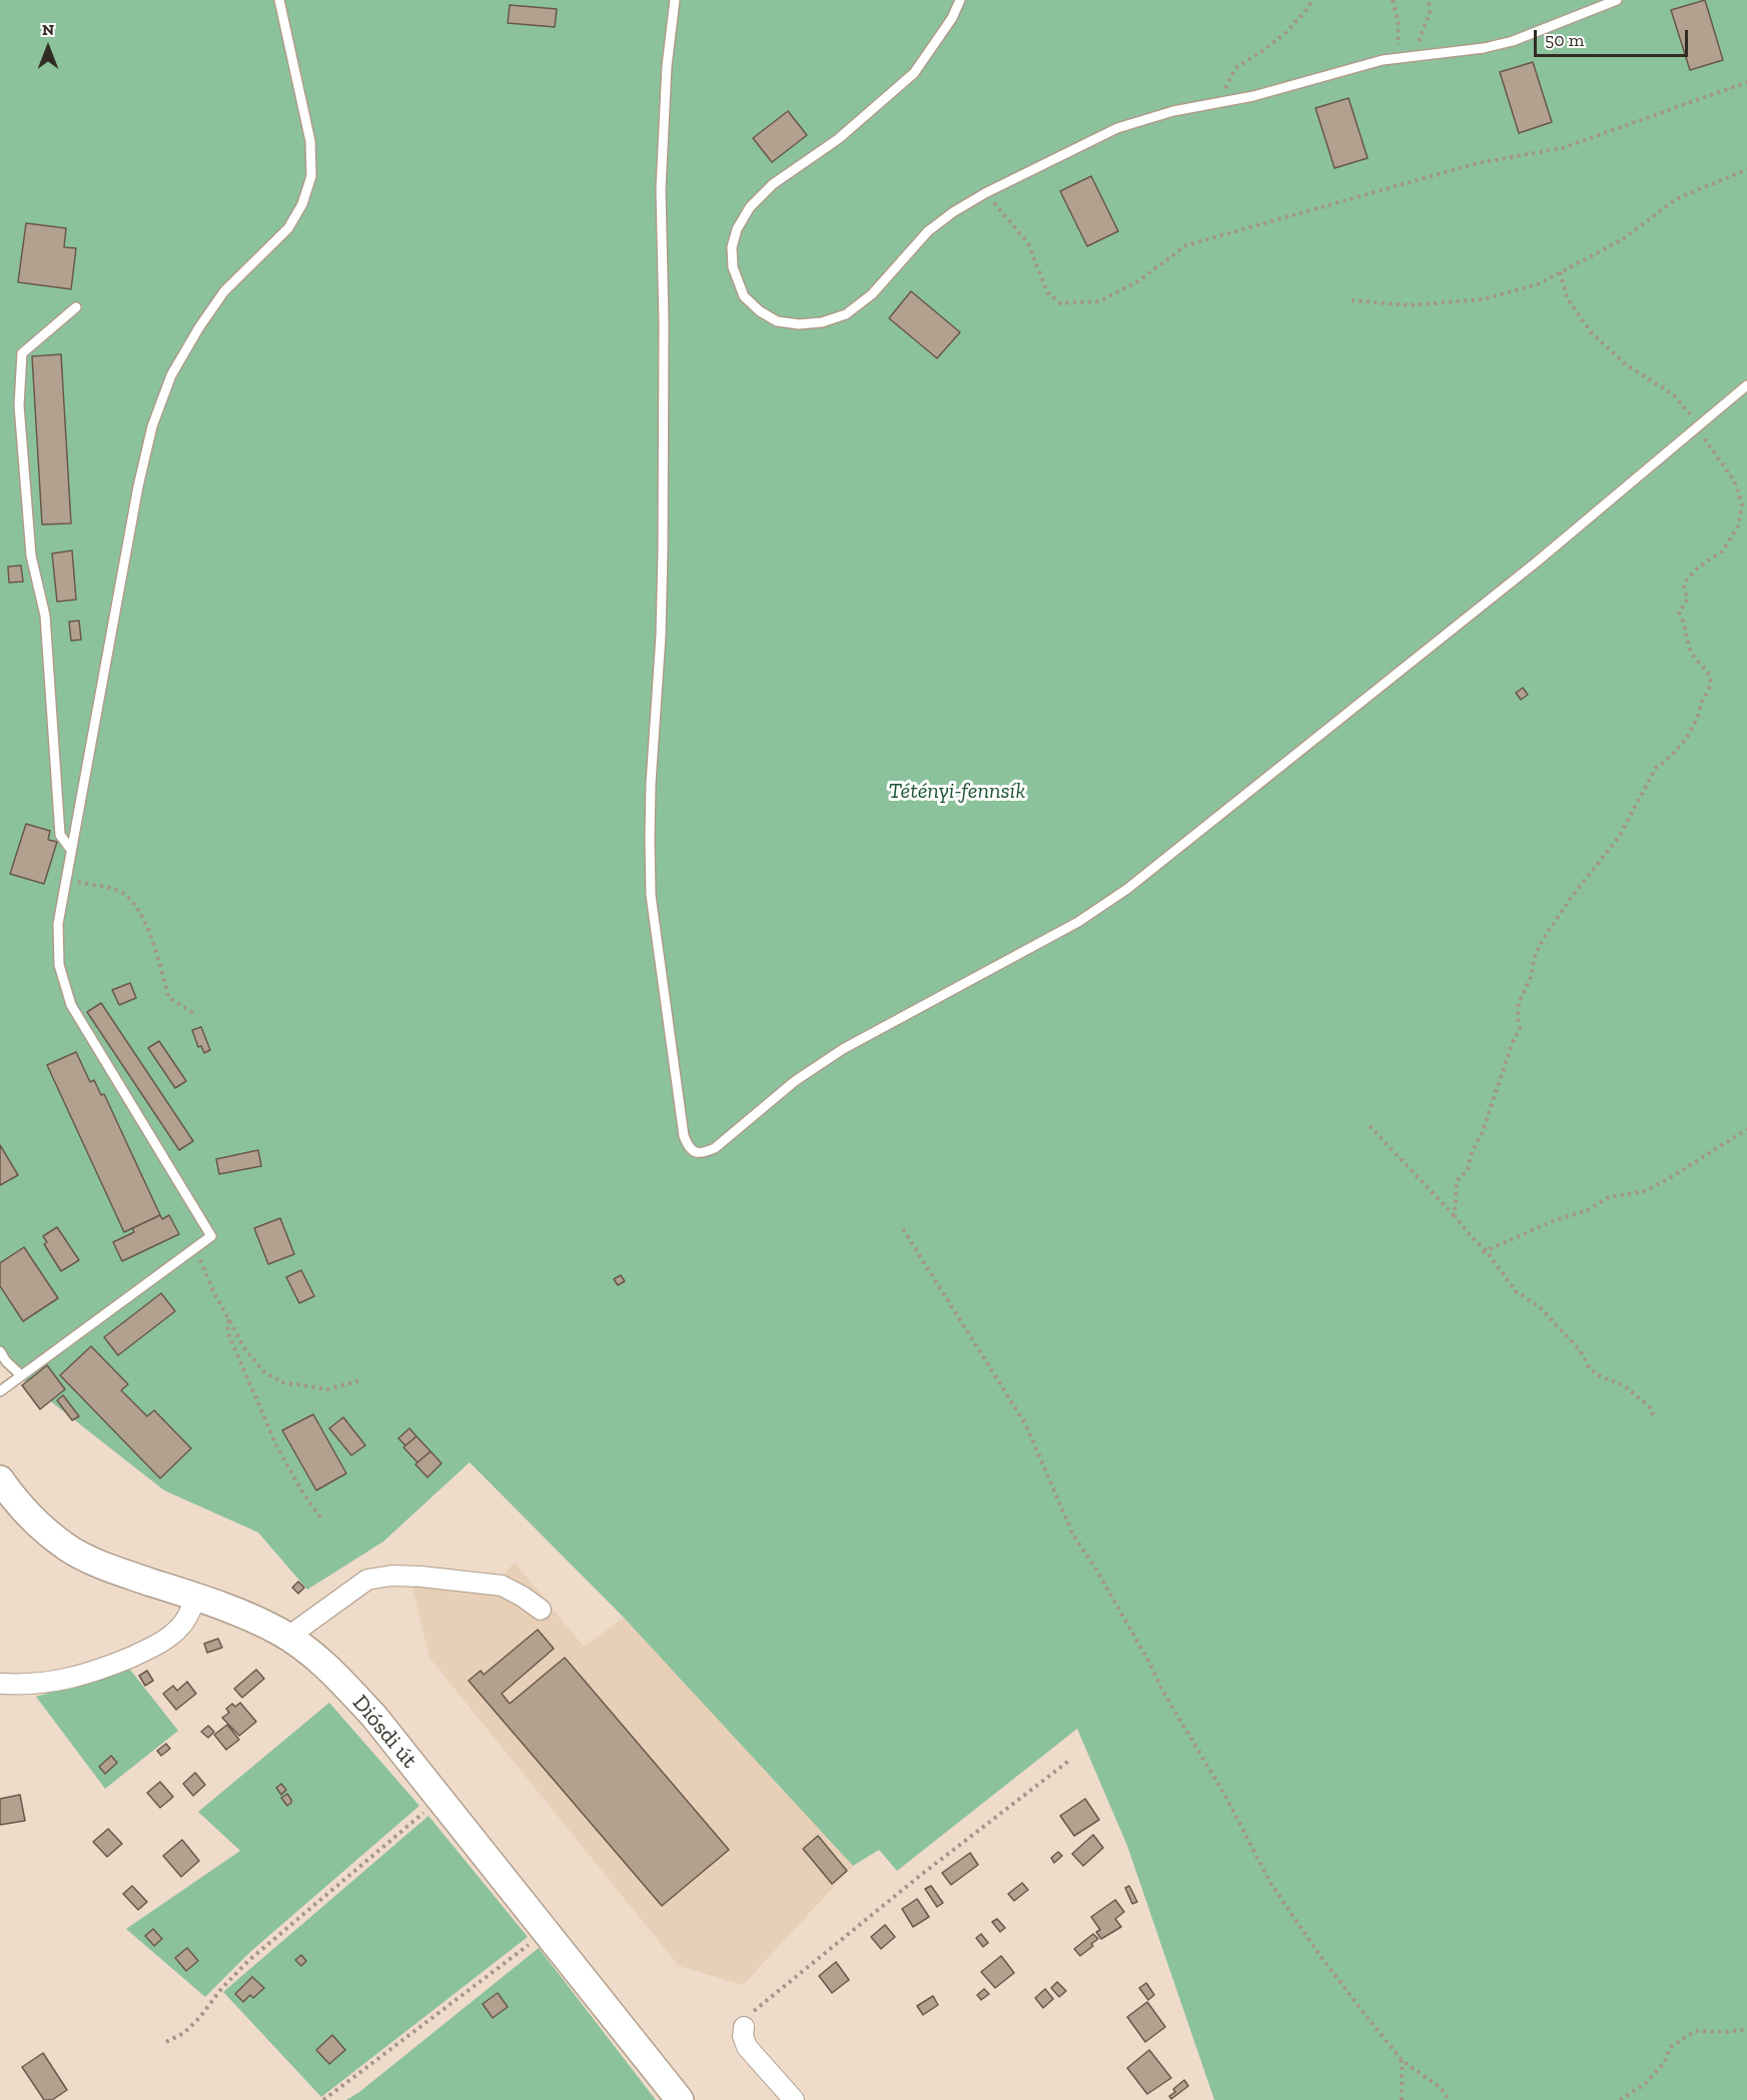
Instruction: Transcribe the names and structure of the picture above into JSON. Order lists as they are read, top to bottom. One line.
{"streets":{"main road":["Diósdi út"]},"parks":["Tétényi-fennsík"],"scale_bar":"50 m","north":"top"}
